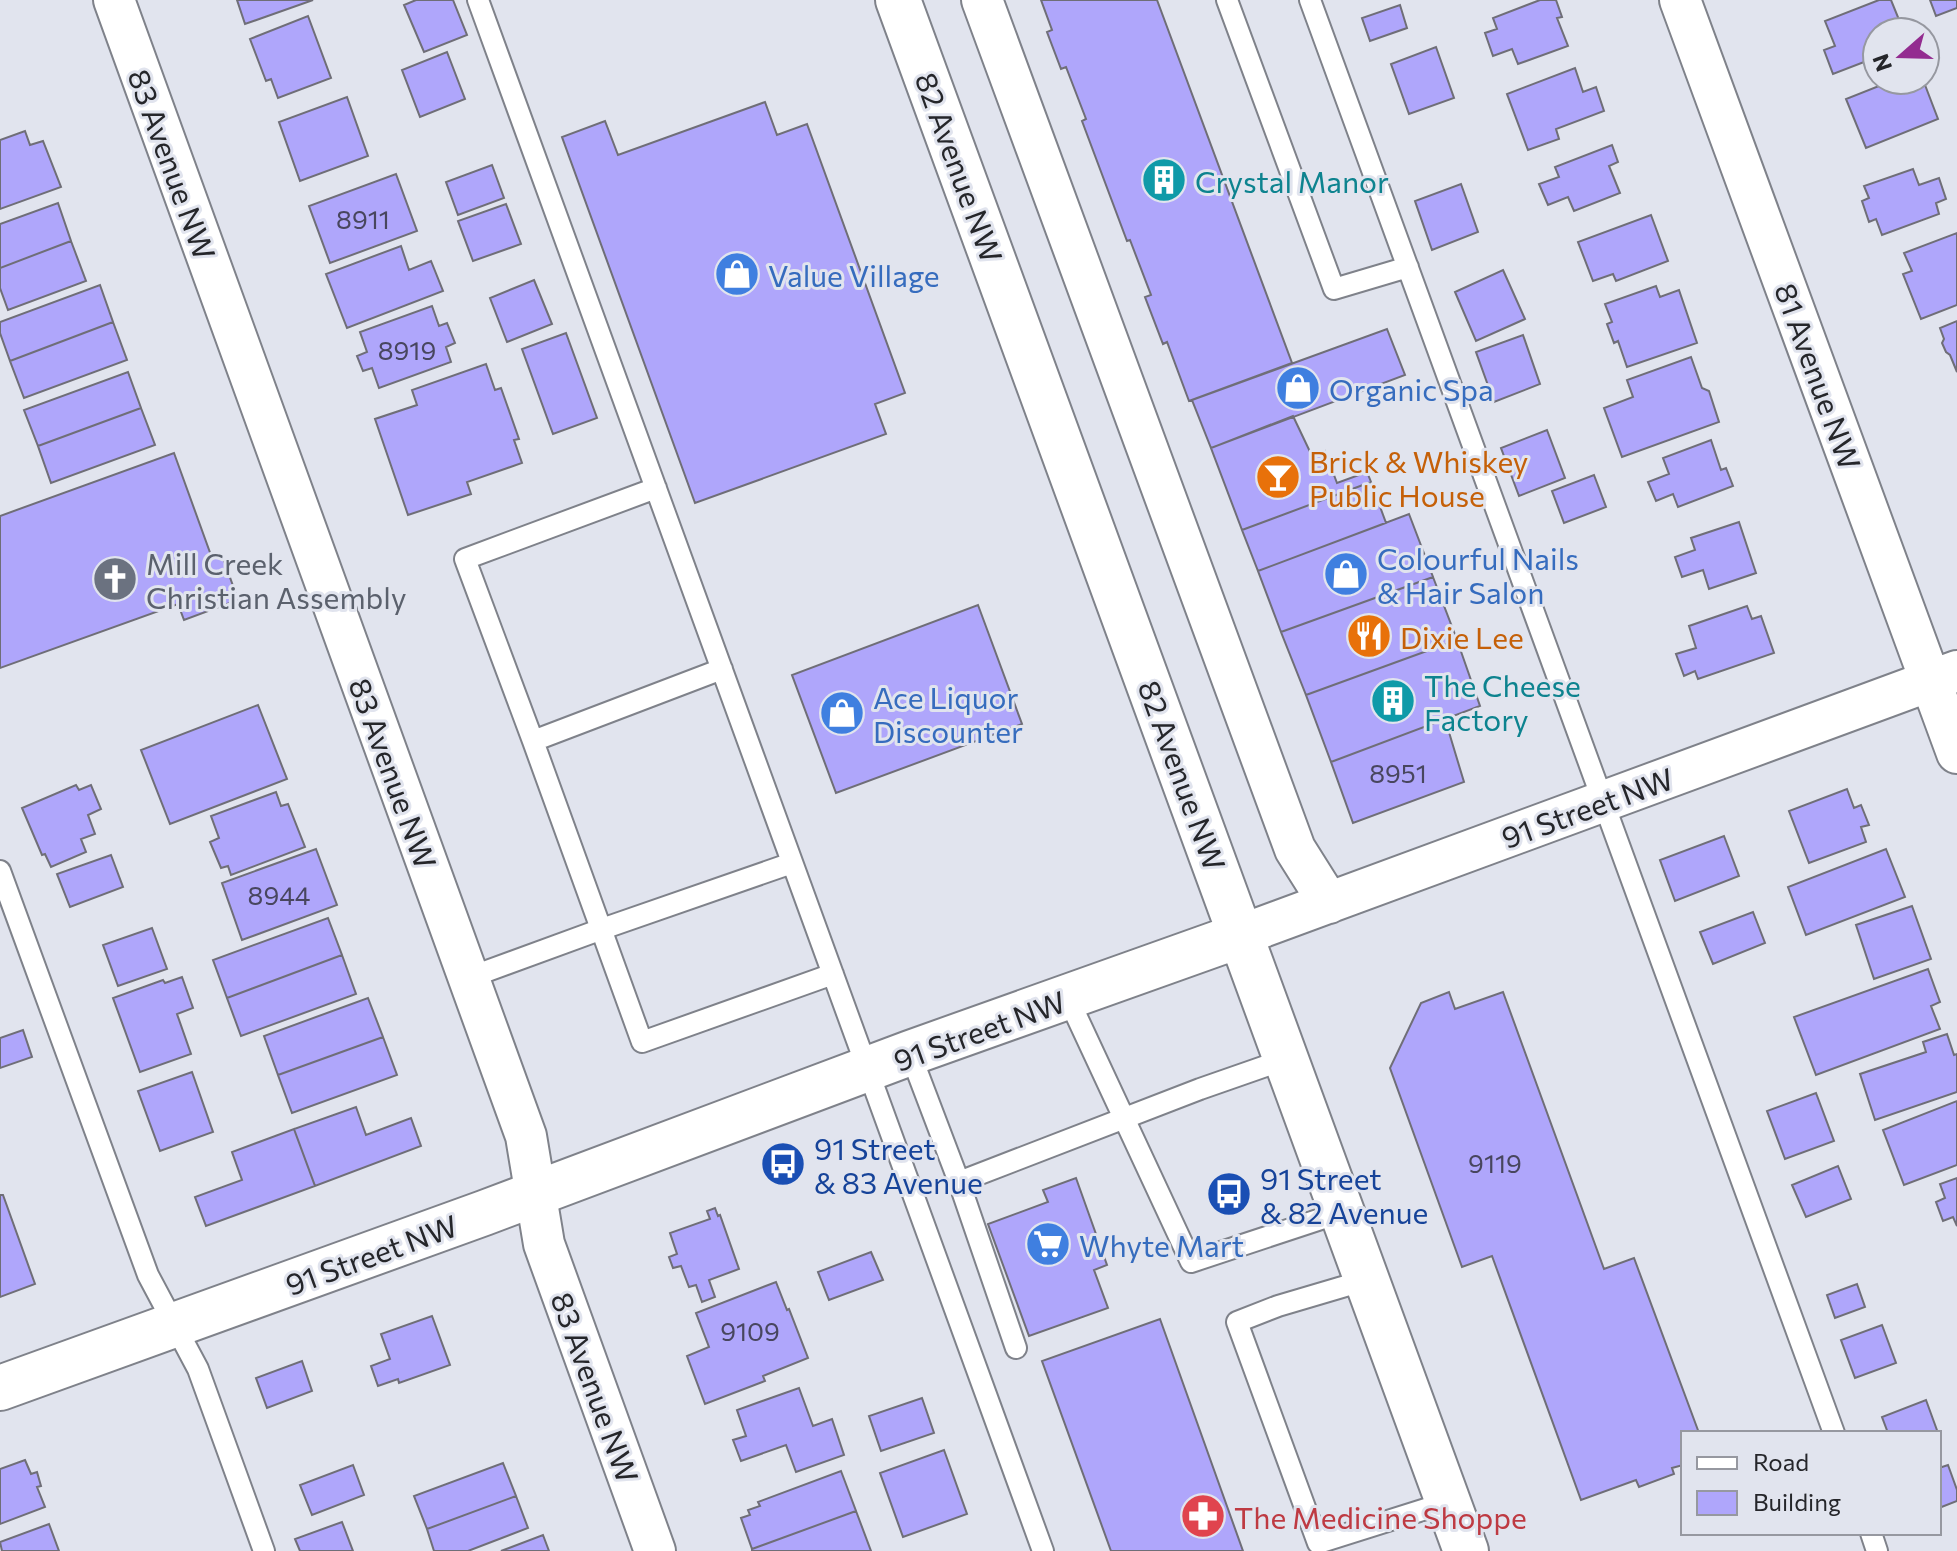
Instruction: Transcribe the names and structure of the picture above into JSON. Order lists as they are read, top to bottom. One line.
{"streets":{"main road":["82 Avenue NW","91 Street NW"],"street":["83 Avenue NW","81 Avenue NW"]},"crossings":[["83 Avenue NW","91 Street NW"],["82 Avenue NW","91 Street NW"],["81 Avenue NW","91 Street NW"]],"places":{"building":["Crystal Manor","The Cheese Factory"],"shop":["Value Village","Organic Spa","Colourful Nails & Hair Salon","Ace Liquor Discounter"],"bar":["Brick & Whiskey Public House"],"church":["Mill Creek Christian Assembly"],"restaurant":["Dixie Lee"],"bus stop":["91 Street & 83 Avenue","91 Street & 82 Avenue"],"supermarket":["Whyte Mart"],"pharmacy":["The Medicine Shoppe"]},"house_numbers":["8911","8919","8951","8944","9119","9109"],"legend":["Road","Building"],"north":"left"}
